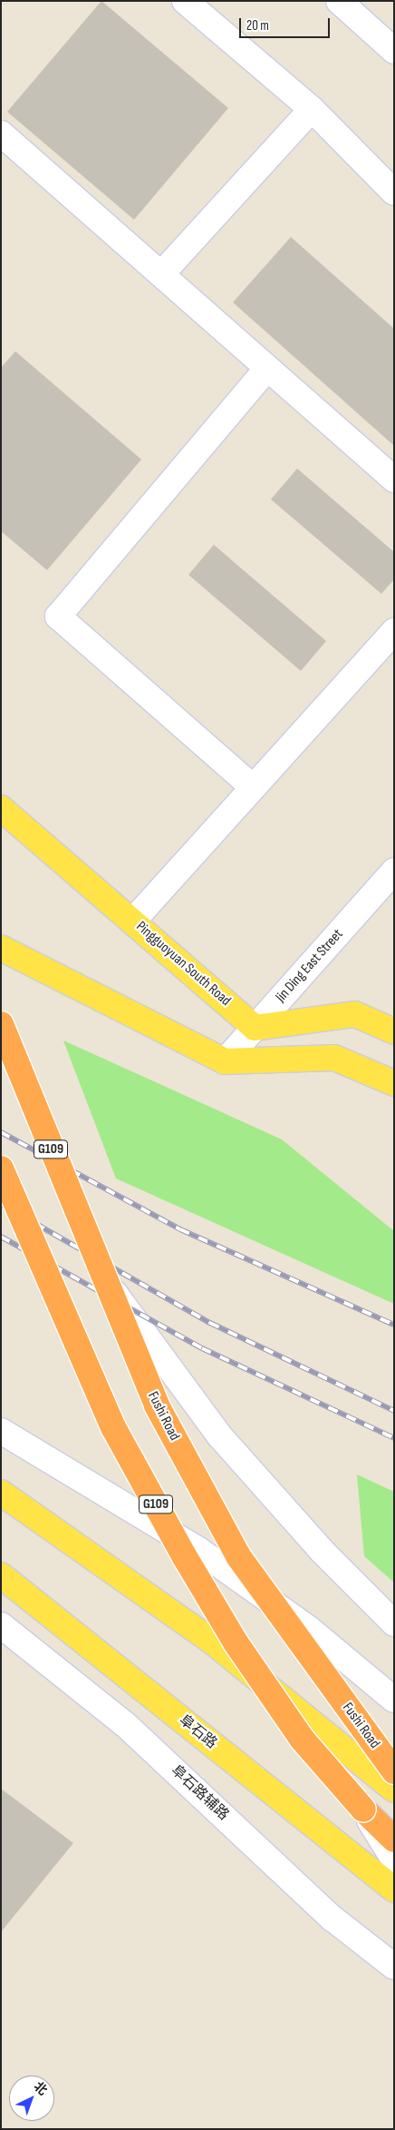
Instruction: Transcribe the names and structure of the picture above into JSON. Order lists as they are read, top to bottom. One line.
{"streets":{"highway":["G109","Fushi Road"],"main road":["Pingguoyuan South Road","阜石路"],"street":["Jin Ding East Street","阜石路辅路"]},"crossings":[["Pingguoyuan South Road","Jin Ding East Street"]],"scale_bar":"20 m","north":"top right"}
